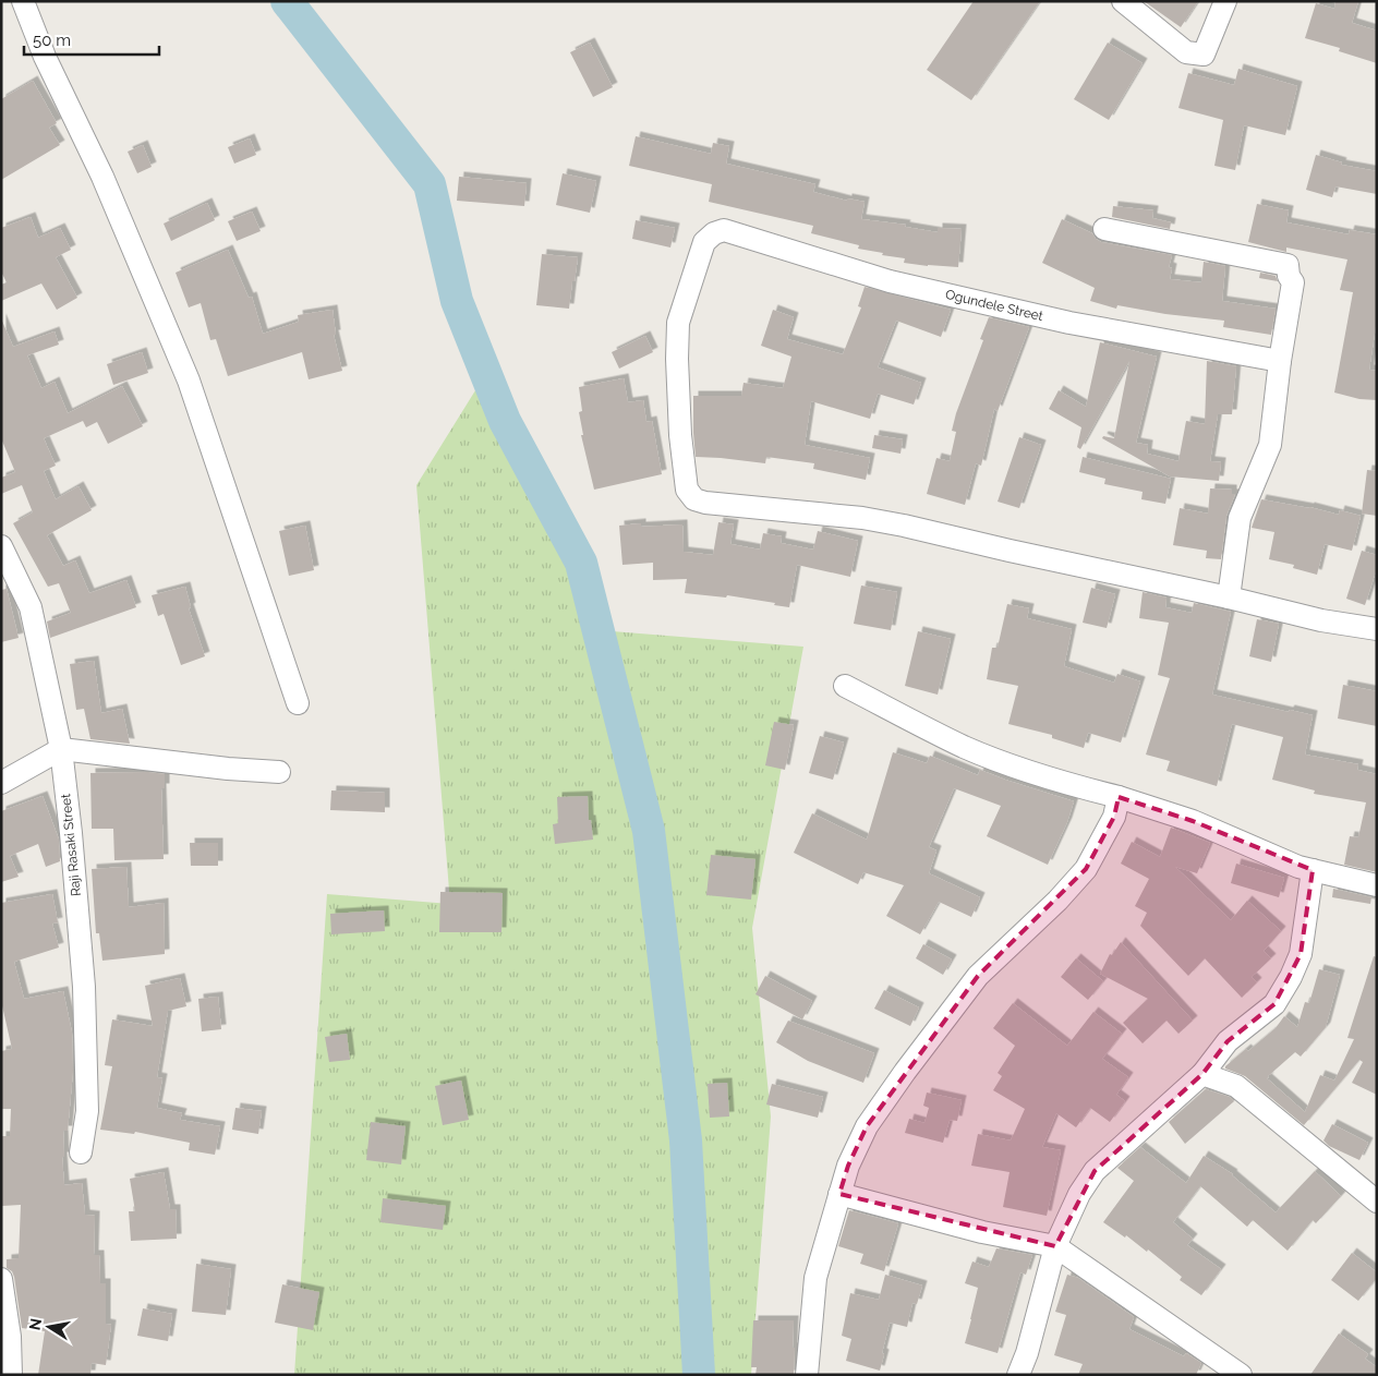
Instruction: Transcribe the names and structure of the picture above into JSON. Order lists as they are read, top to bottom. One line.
{"streets":{"street":["Ogundele Street","Raji Rasaki Street"]},"scale_bar":"50 m","north":"left"}
